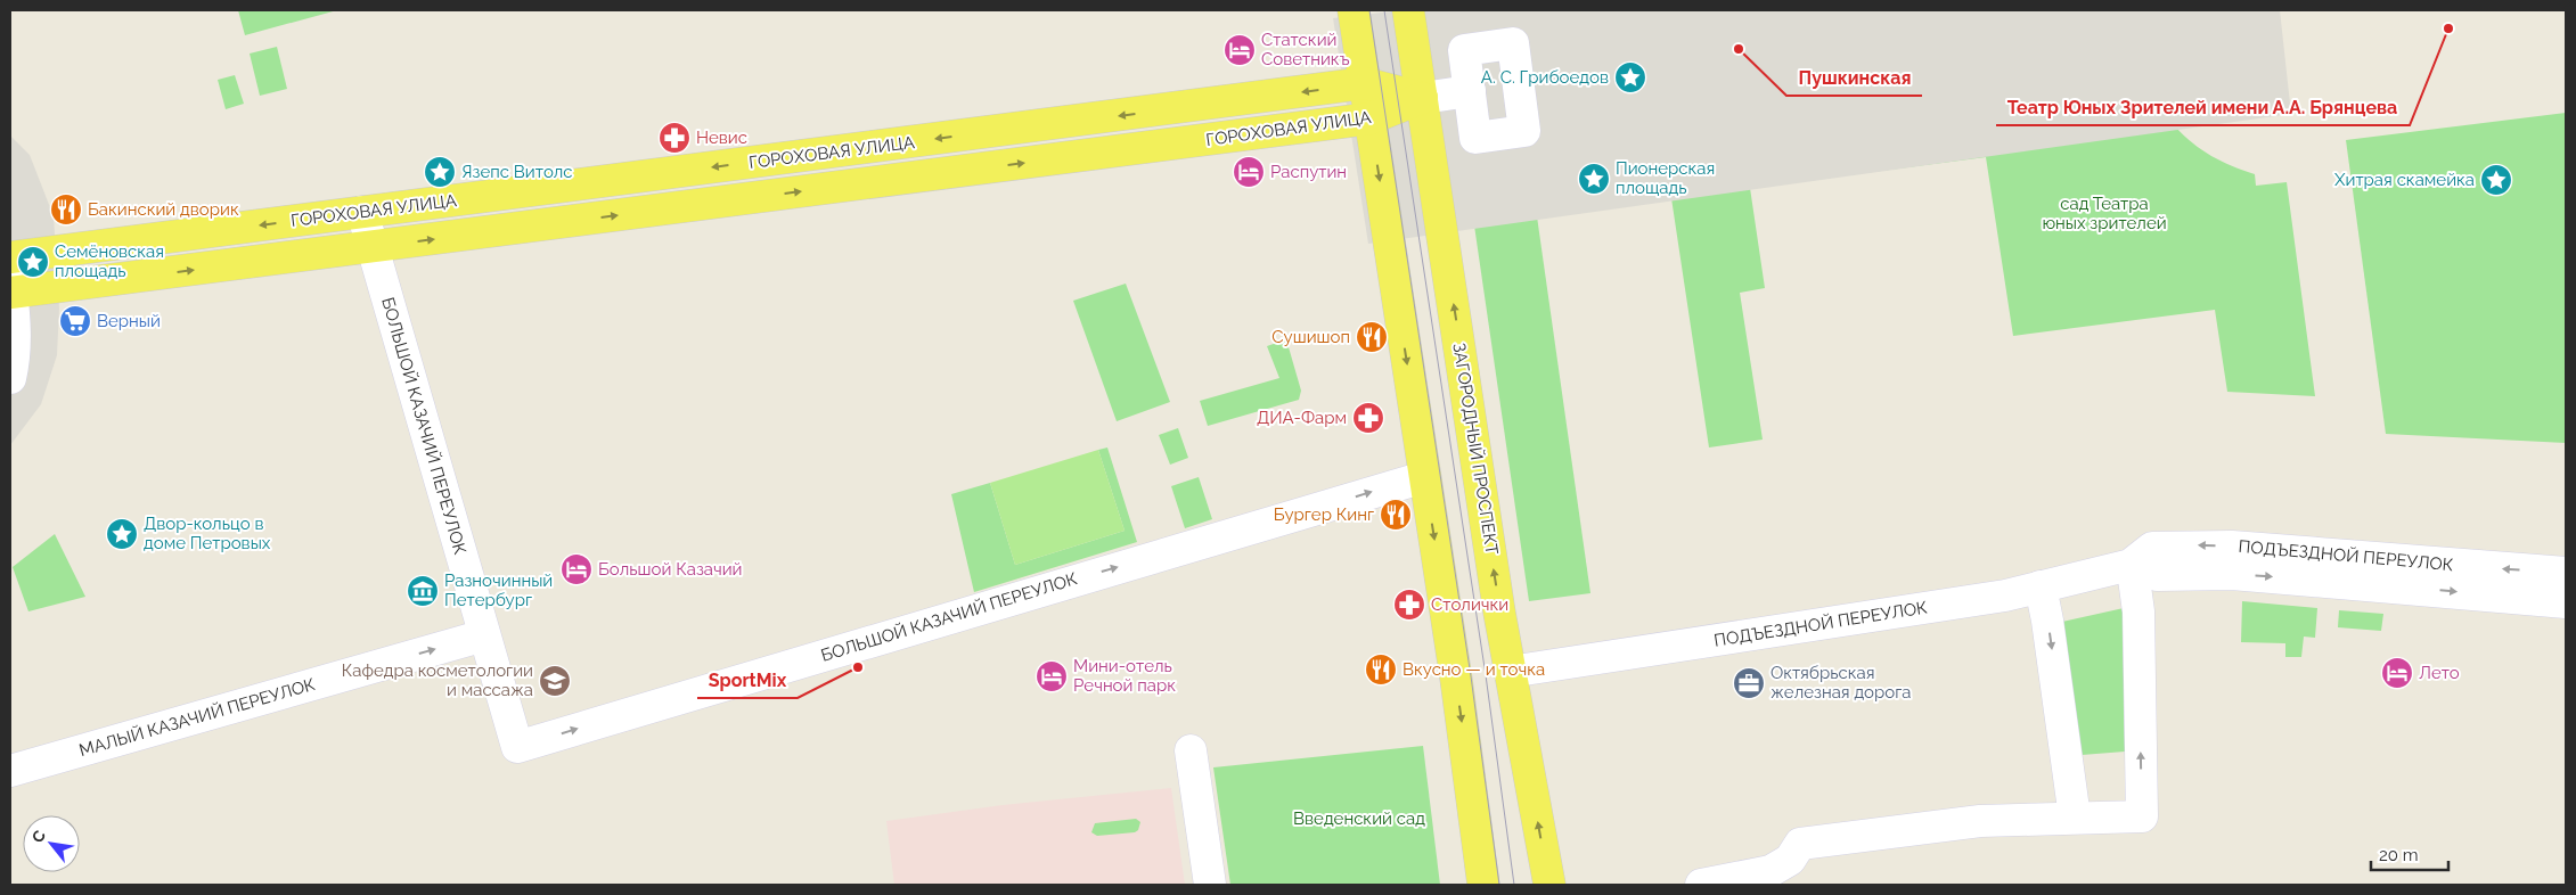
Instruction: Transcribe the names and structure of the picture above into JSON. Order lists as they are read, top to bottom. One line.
{"streets":{"main road":["ГОРОХОВАЯ УЛИЦА","ЗАГОРОДНЫЙ ПРОСПЕКТ"],"street":["БОЛЬШОЙ КАЗАЧИЙ ПЕРЕУЛОК","ПОДЪЕЗДНОЙ ПЕРЕУЛОК","МАЛЫЙ КАЗАЧИЙ ПЕРЕУЛОК"]},"crossings":[["ГОРОХОВАЯ УЛИЦА","БОЛЬШОЙ КАЗАЧИЙ ПЕРЕУЛОК"],["ГОРОХОВАЯ УЛИЦА","ЗАГОРОДНЫЙ ПРОСПЕКТ"],["БОЛЬШОЙ КАЗАЧИЙ ПЕРЕУЛОК","МАЛЫЙ КАЗАЧИЙ ПЕРЕУЛОК"],["ЗАГОРОДНЫЙ ПРОСПЕКТ","ПОДЪЕЗДНОЙ ПЕРЕУЛОК"]],"one_way":["БОЛЬШОЙ КАЗАЧИЙ ПЕРЕУЛОК","МАЛЫЙ КАЗАЧИЙ ПЕРЕУЛОК"],"parks":["сад Театра юных зрителей","Введенский сад"],"places":{"other":["Театр Юных Зрителей имени А.А. Брянцева","Пушкинская","SportMix"],"hotel":["Статский Советникъ","Распутин","Большой Казачий","Лето","Мини-отель Речной парк"],"place":["А. С. Грибоедов","Язепс Витолс","Пионерская площадь","Хитрая скамейка","Семёновская площадь","Двор-кольцо в доме Петровых"],"pharmacy":["Невис","ДИА-Фарм","Столички"],"restaurant":["Бакинский дворик","Сушишоп","Бургер Кинг","Вкусно — и точка"],"supermarket":["Верный"],"museum":["Разночинный Петербург"],"school or university":["Кафедра косметологии и массажа"],"office":["Октябрьская железная дорога"]},"scale_bar":"20 m","north":"top left"}
